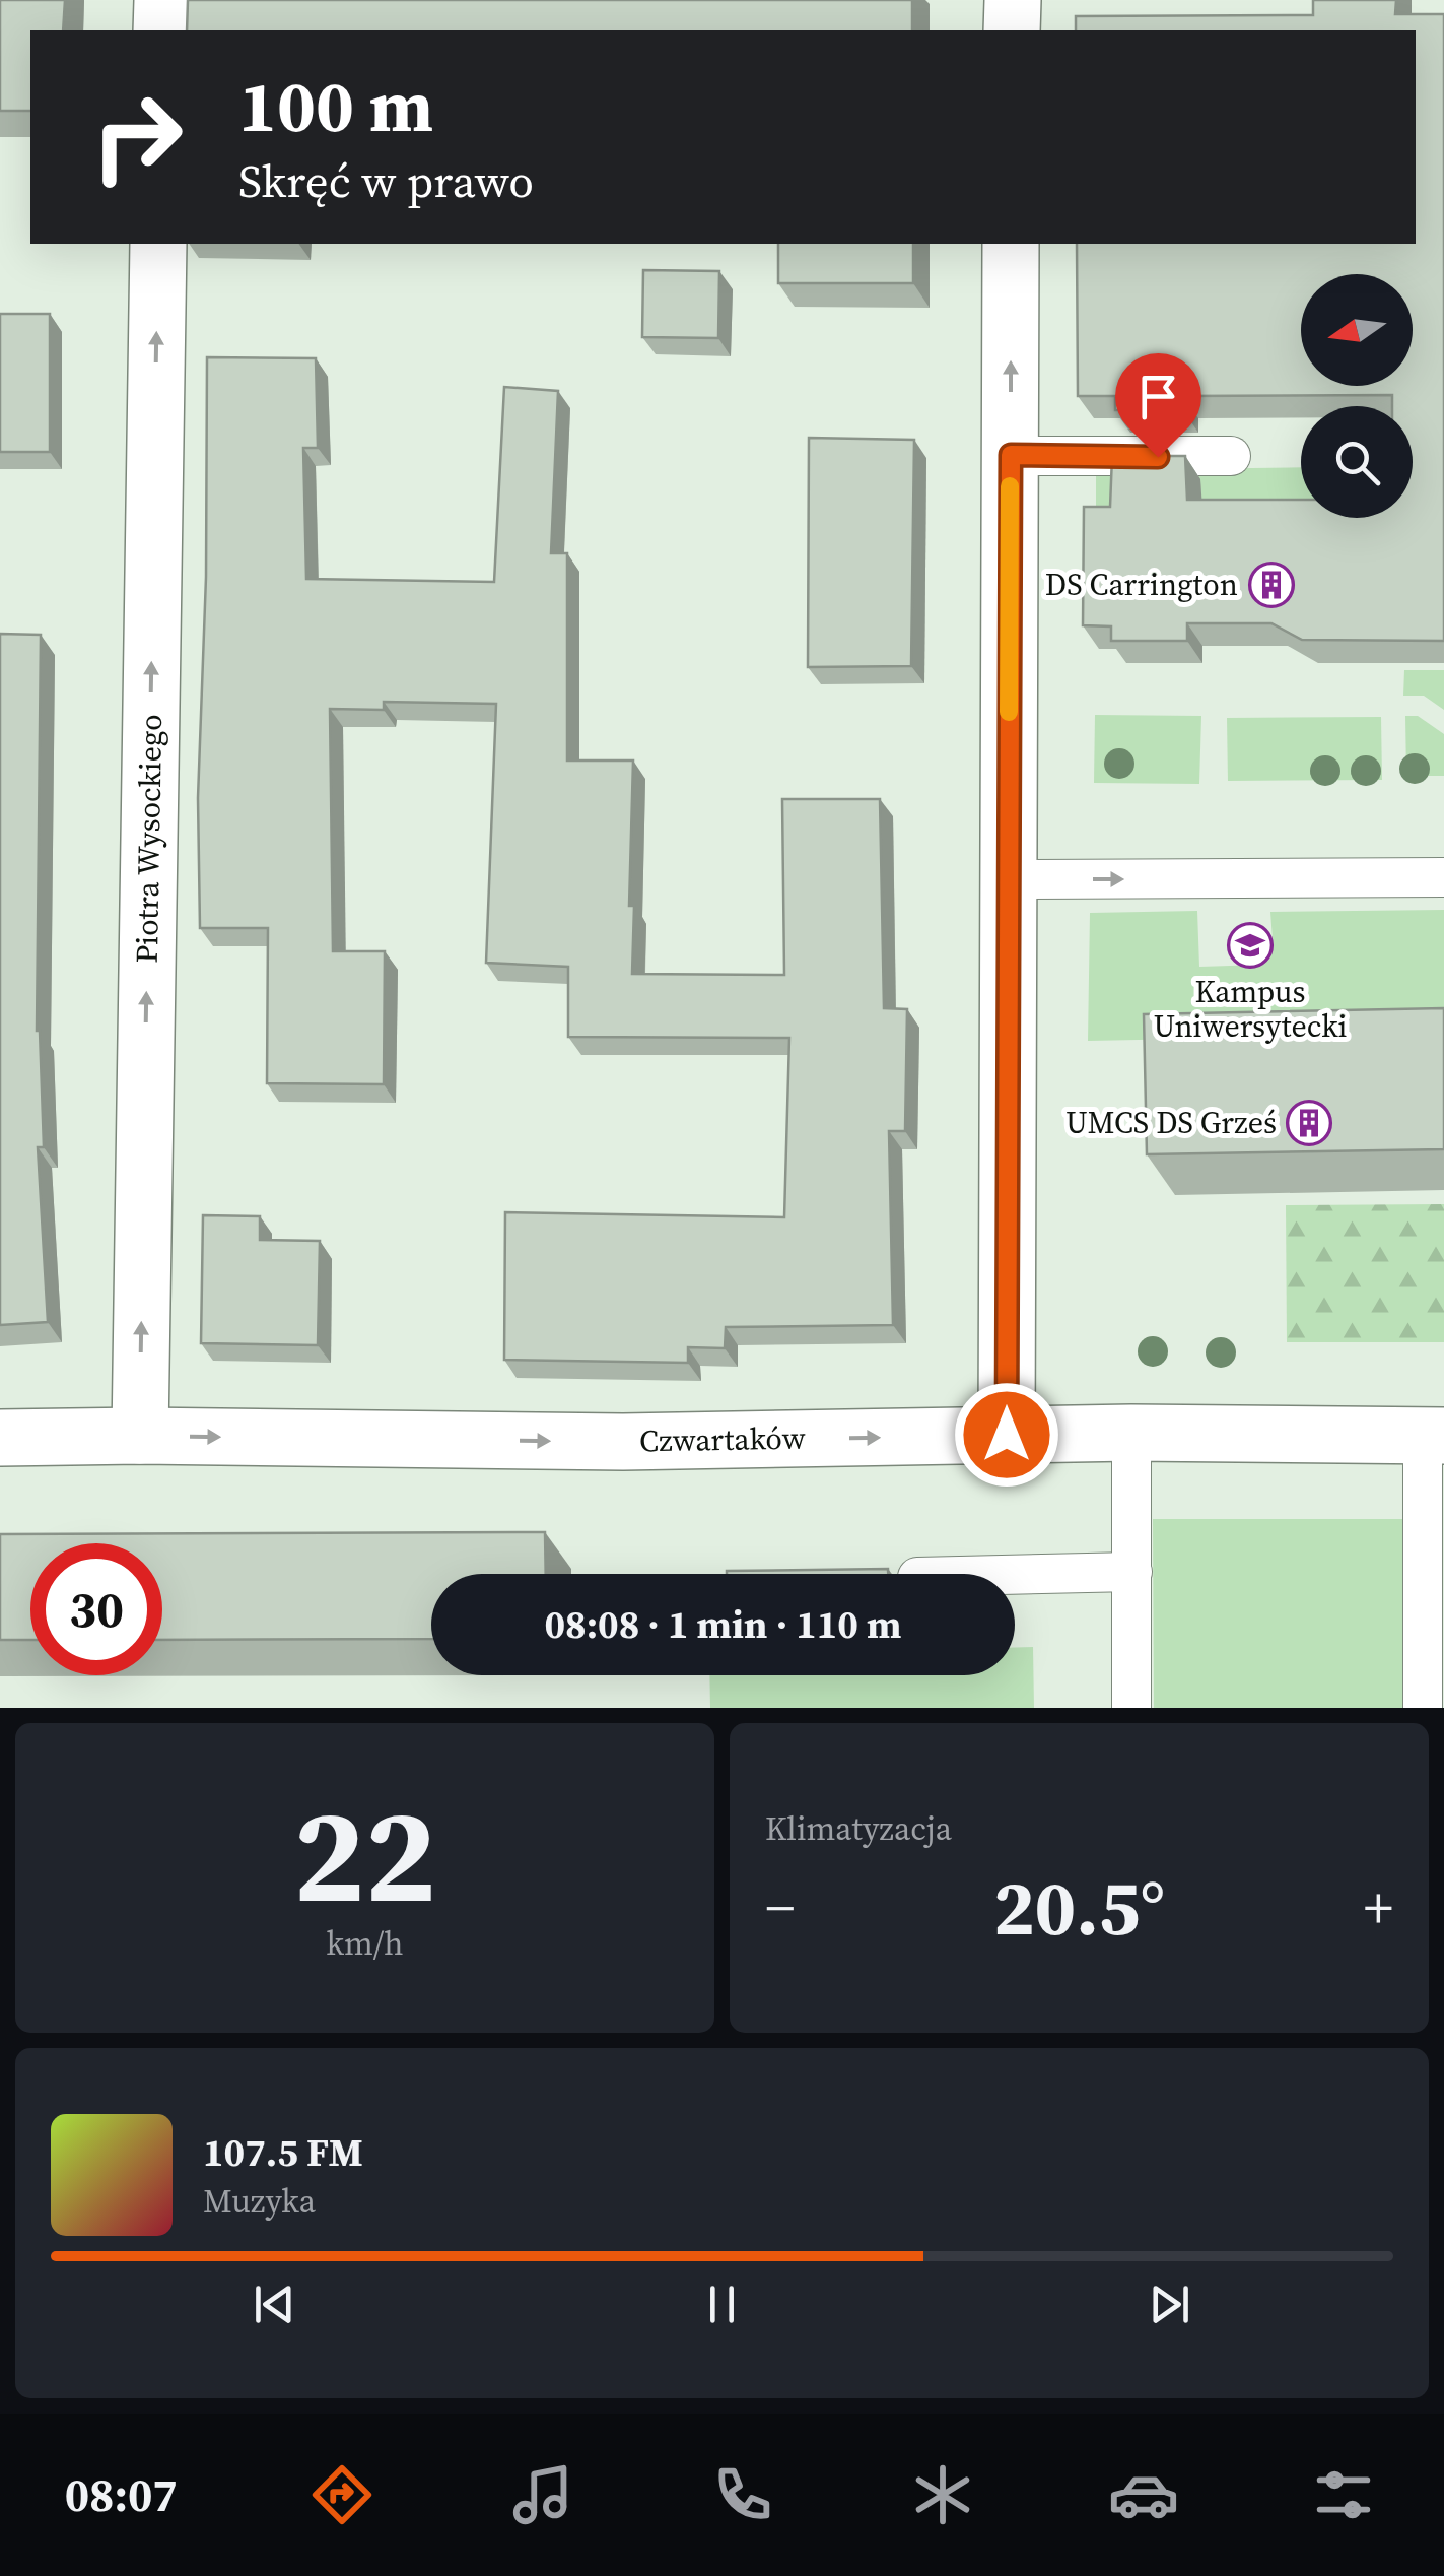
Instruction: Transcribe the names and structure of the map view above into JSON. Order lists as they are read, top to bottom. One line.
{"streets":{"street":["Piotra Wysockiego","Czwartaków"]},"crossings":[["Piotra Wysockiego","Czwartaków"]],"one_way":["Piotra Wysockiego","Czwartaków"],"places":{"building":["DS Carrington","UMCS DS Grześ"],"school or university":["Kampus Uniwersytecki"]},"north":"left","page":{"turn":["100 m","Skręć w prawo"],"limit":"30","trip":"08:08 · 1 min · 110 m","tile":[["22","km/h"],"Klimatyzacja"],"heat":["−","20.5°","+"],"song":["107.5 FM","Muzyka"],"tabs":"08:07"}}
